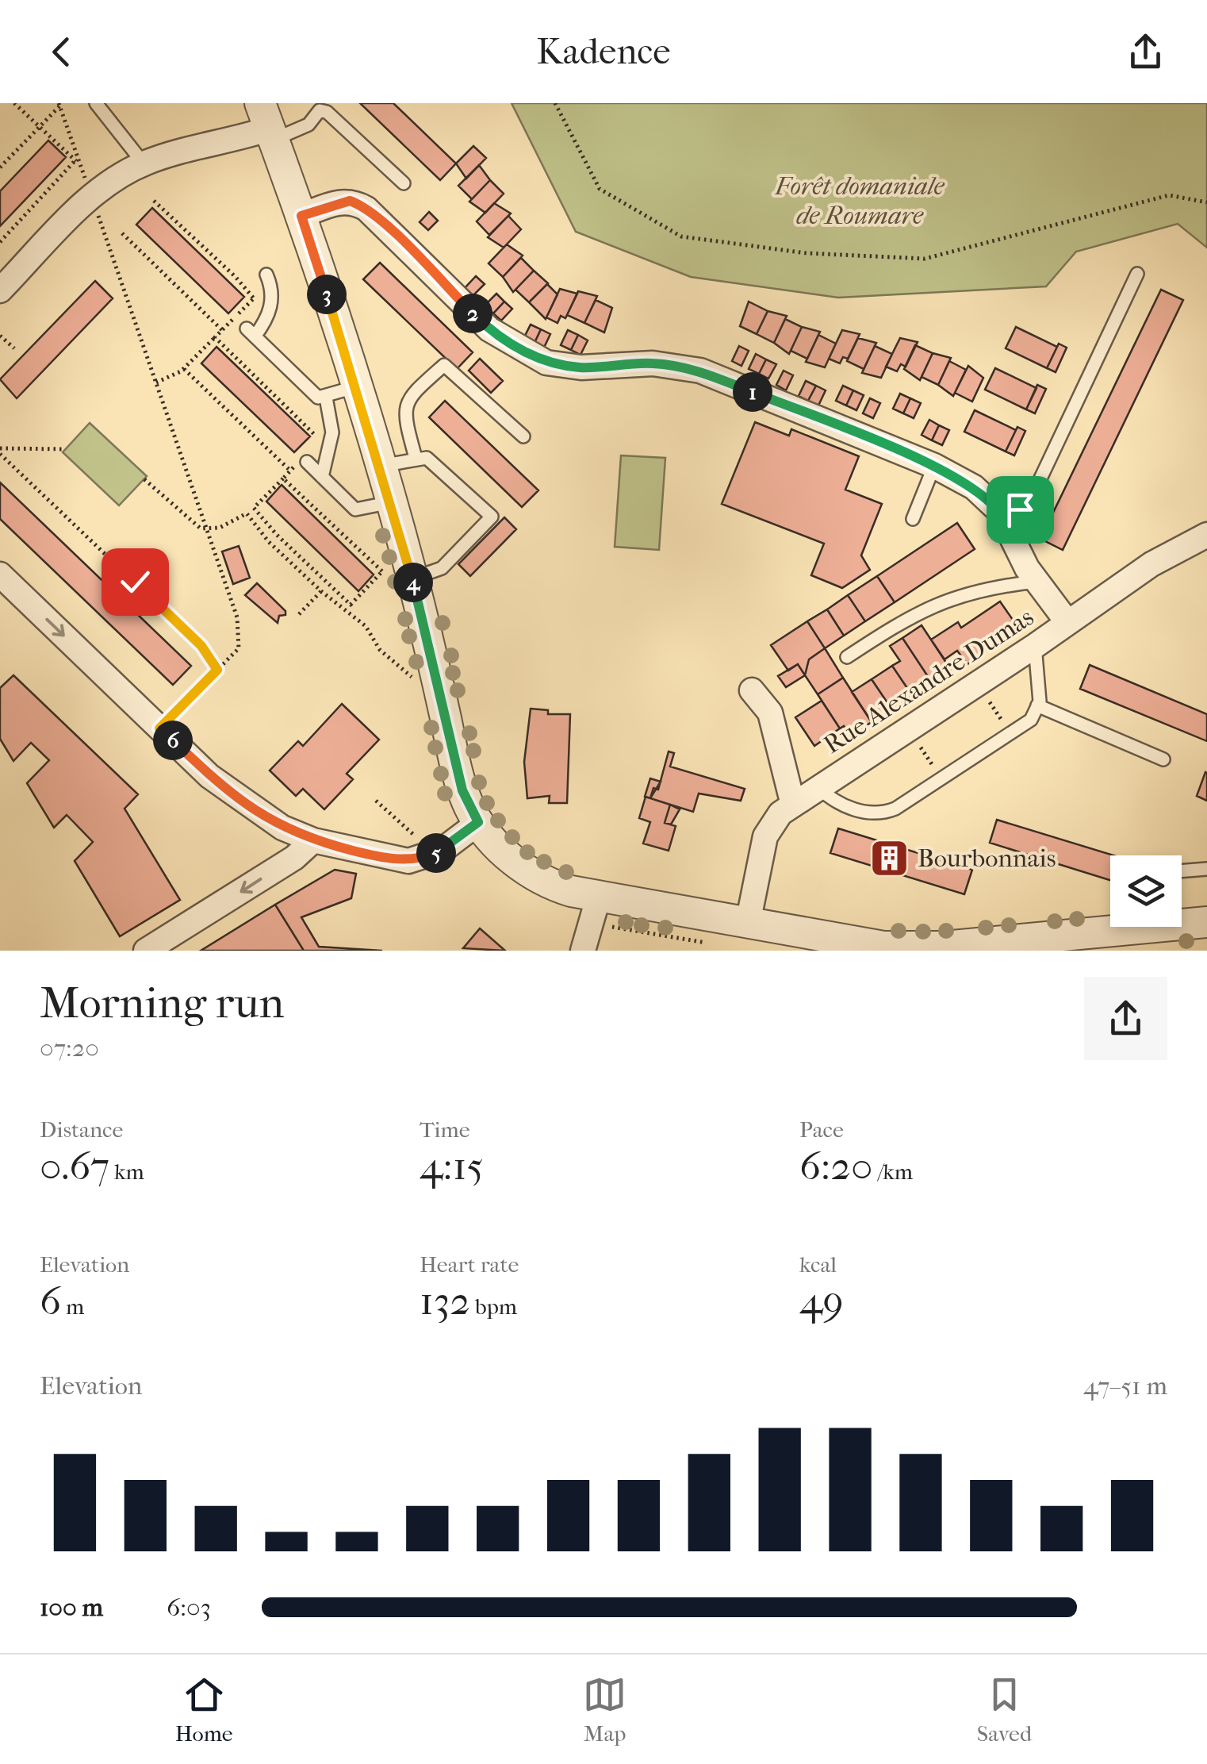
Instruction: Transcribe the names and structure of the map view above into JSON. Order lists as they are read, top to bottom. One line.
{"streets":{"street":["Rue Alexandre Dumas"]},"parks":["Forêt domaniale de Roumare"],"places":{"building":["Bourbonnais"]},"page":{"header":"Kadence","pins":["3","2","1","4","6","5"],"heading":["Morning run","07:20"],"stats":[["Distance","0.67 km"],["Time","4:15"],["Pace","6:20 /km"],["Elevation","6 m"],["Heart rate","132 bpm"],["kcal","49"]],"chart":["Elevation","47–51 m"],"list":[{"name":"100 m","note":"6:03"}],"tabs":["Home","Map","Saved"]}}
